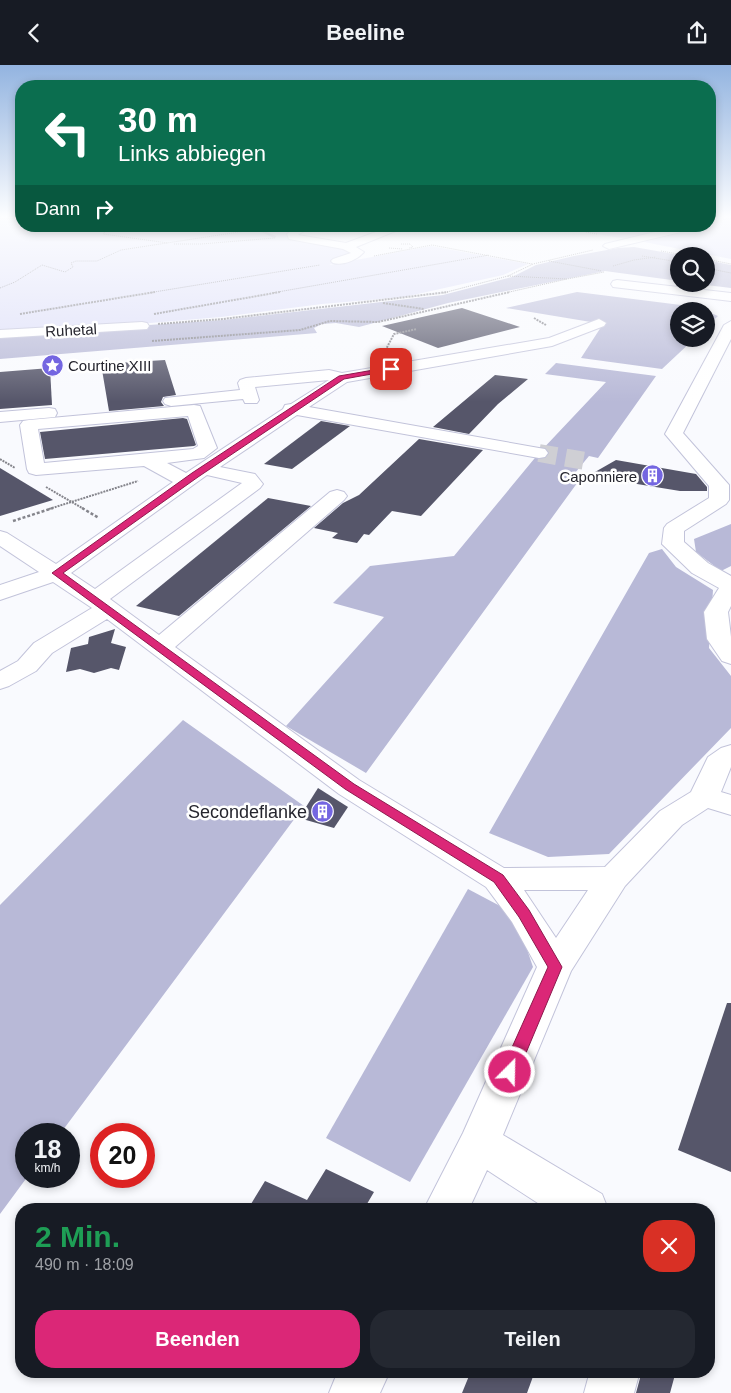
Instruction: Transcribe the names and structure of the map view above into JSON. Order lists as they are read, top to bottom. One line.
{"streets":{"lane":["Ruhetal"]},"places":{"place":["Courtine XIII"],"building":["Caponniere","Secondeflanke"]},"page":{"header":"Beeline","turn":["30 m","Links abbiegen"],"then":"Dann","speed":"18 km/h","limit":"20","heading":["2 Min.","490 m · 18:09"],"buttons":["Beenden","Teilen"]}}
